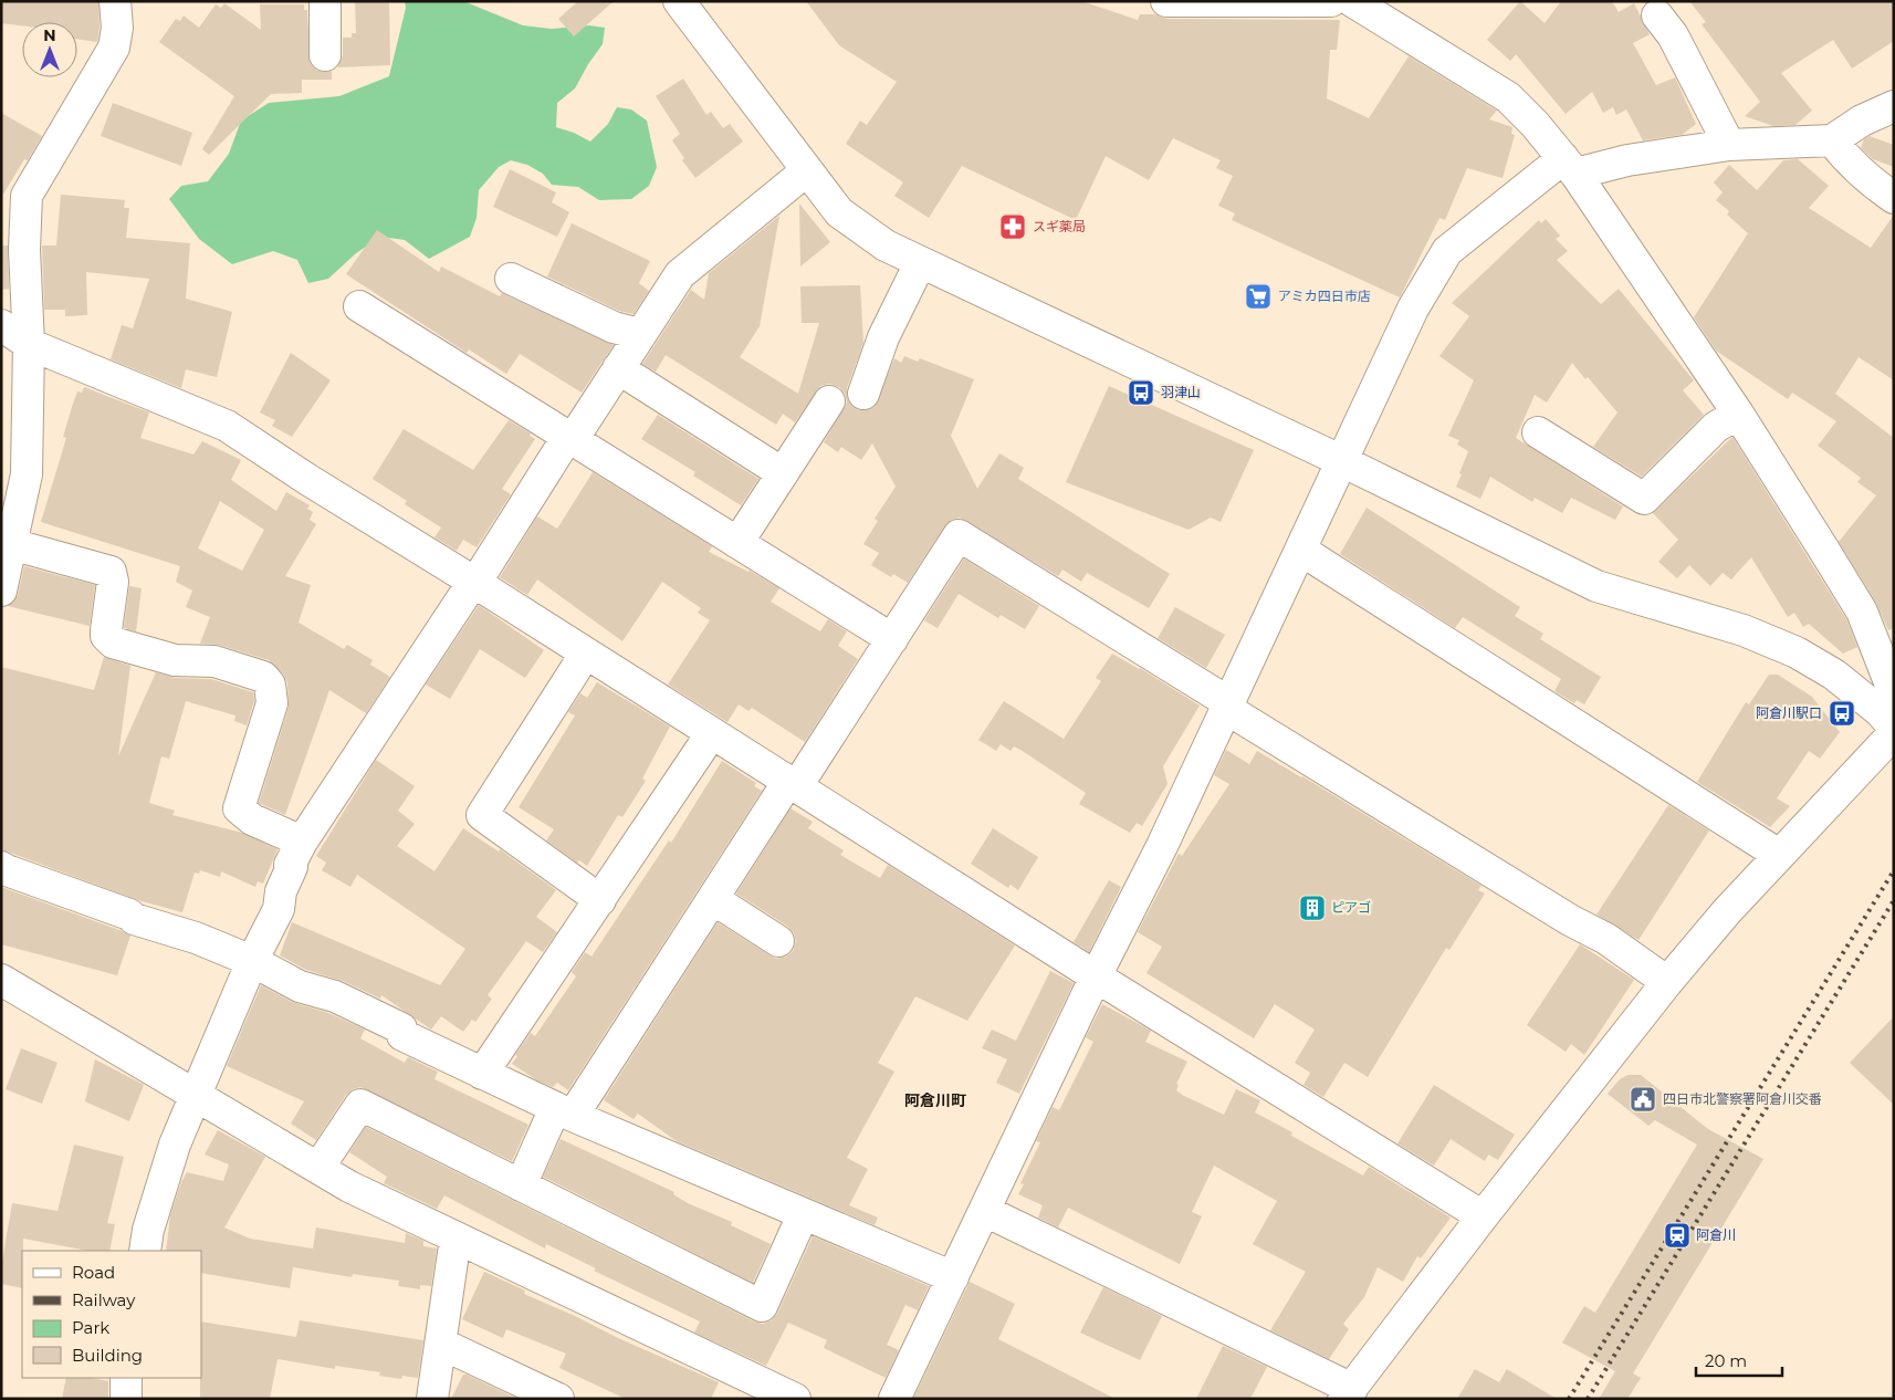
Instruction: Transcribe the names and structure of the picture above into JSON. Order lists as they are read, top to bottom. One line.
{"districts":["阿倉川町"],"places":{"pharmacy":["スギ薬局"],"supermarket":["アミカ四日市店"],"bus stop":["羽津山","阿倉川駅口"],"building":["ピアゴ"],"public building":["四日市北警察署阿倉川交番"],"station":["阿倉川"]},"legend":["Road","Railway","Park","Building"],"scale_bar":"20 m","north":"top"}
